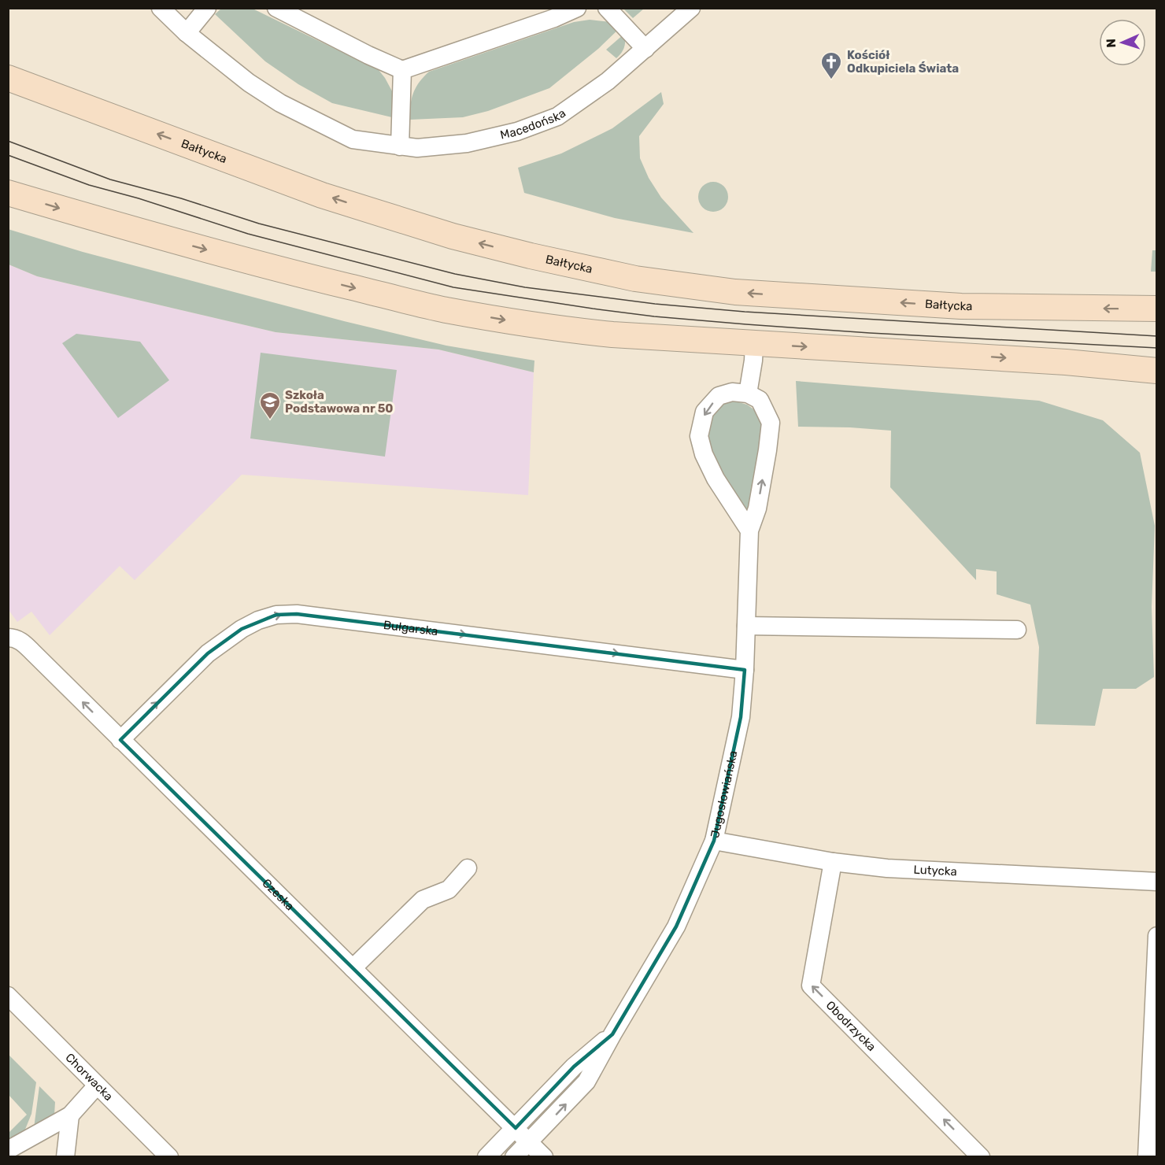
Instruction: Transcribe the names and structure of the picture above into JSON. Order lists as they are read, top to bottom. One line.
{"streets":{"main road":["Bałtycka"],"street":["Macedońska","Bułgarska","Jugosłowiańska","Lutycka","Czeska","Obodrzycka","Chorwacka"]},"crossings":[["Bułgarska","Jugosłowiańska"],["Bułgarska","Czeska"],["Jugosłowiańska","Lutycka"],["Jugosłowiańska","Czeska"],["Lutycka","Obodrzycka"]],"one_way":["Bułgarska","Obodrzycka"],"places":{"church":["Kościół Odkupiciela Świata"],"school or university":["Szkoła Podstawowa nr 50"]},"north":"left"}
